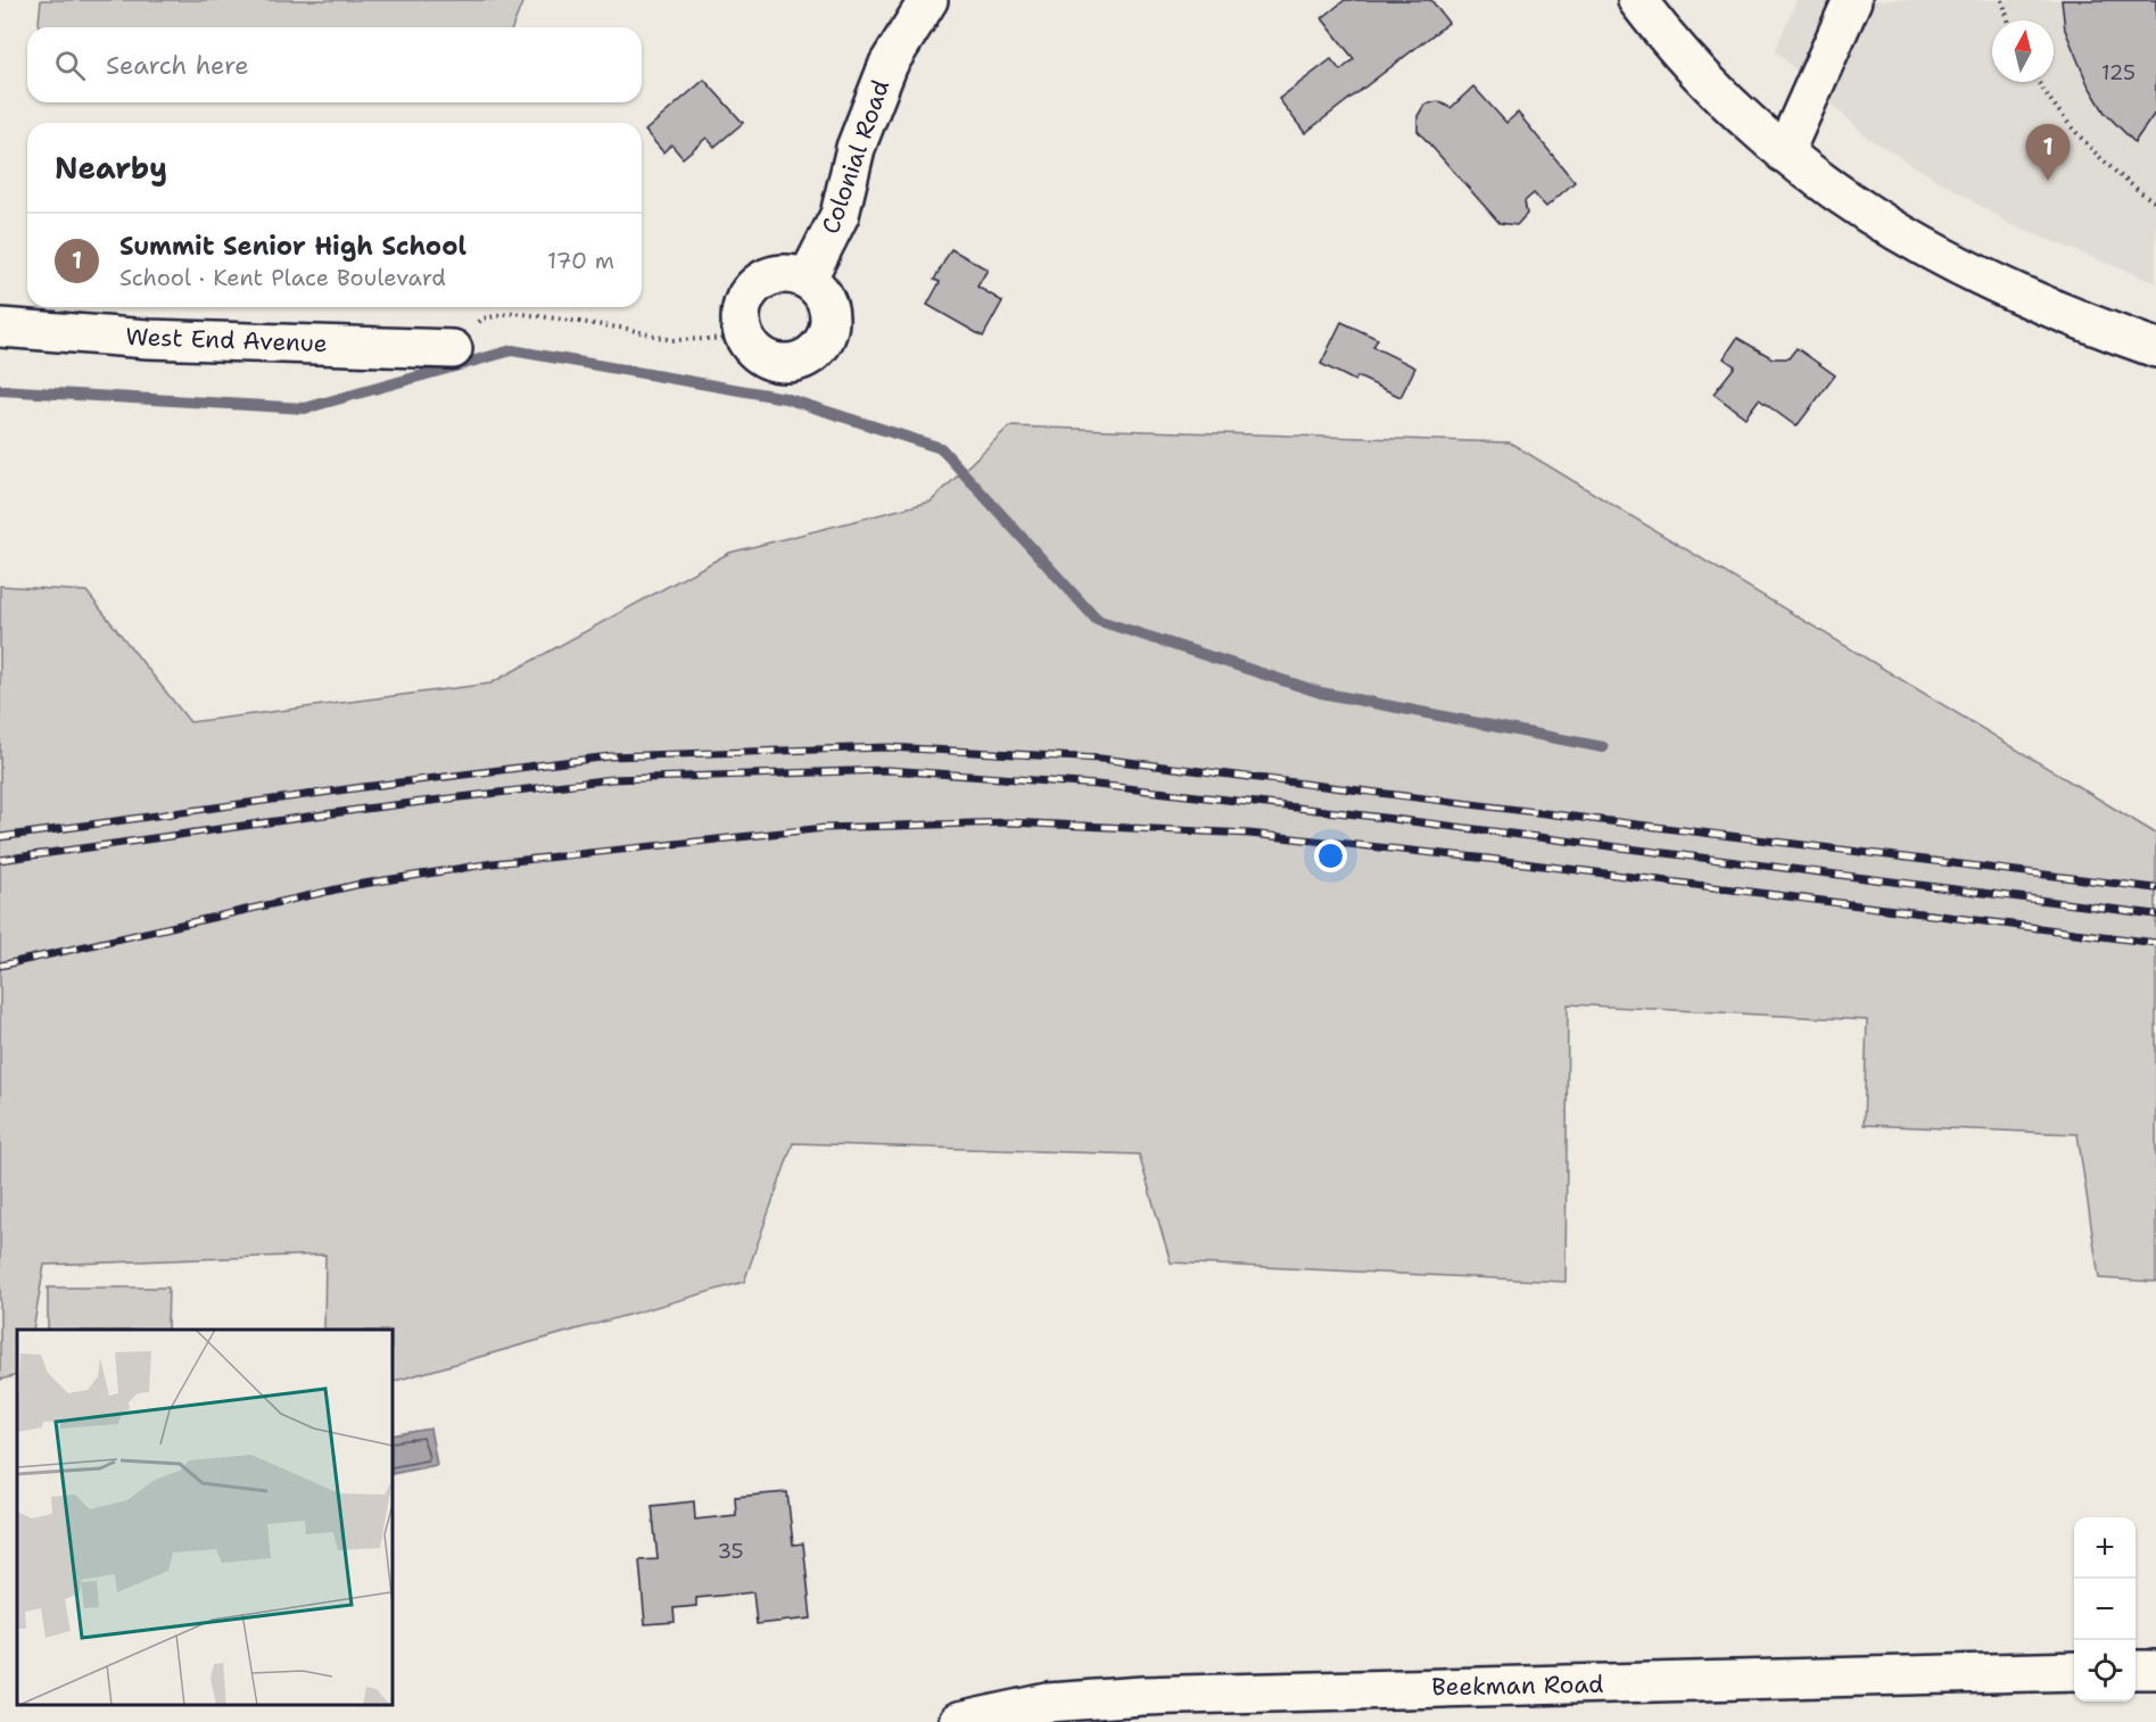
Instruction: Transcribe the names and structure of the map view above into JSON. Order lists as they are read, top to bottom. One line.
{"streets":{"street":["Colonial Road","West End Avenue","Beekman Road"]},"house_numbers":["125","35"],"north":"top","page":{"search":"Search here","heading":"Nearby","pins":"1","list":[{"mark":"1","name":"Summit Senior High School","note":"School · Kent Place Boulevard","value":"170 m"}],"map_buttons":["+","−"]}}
